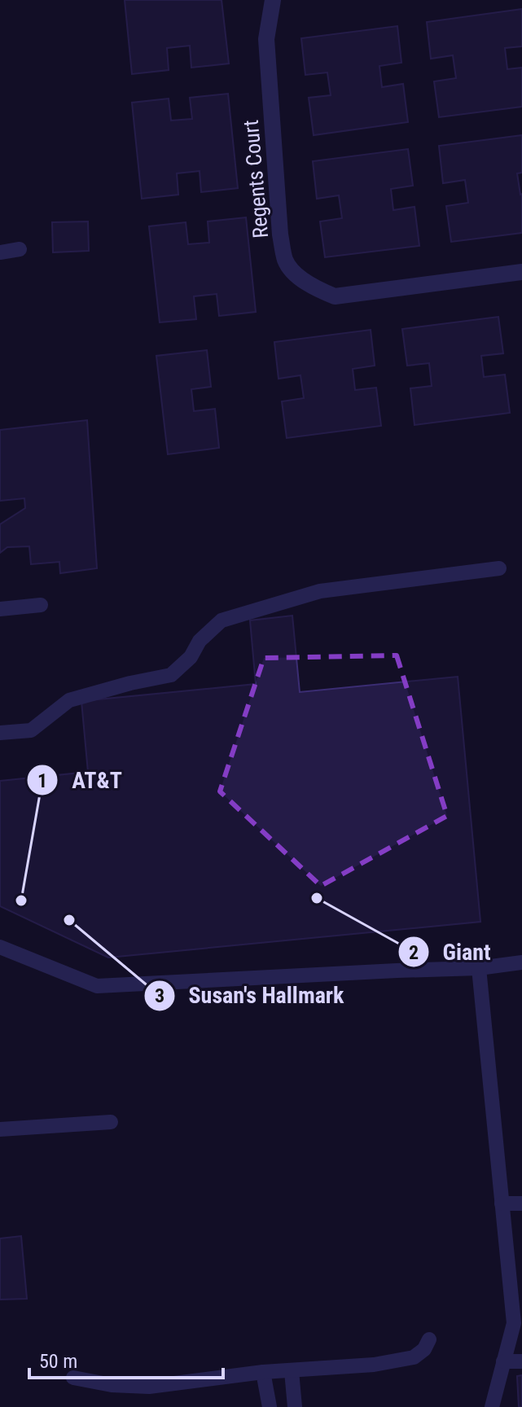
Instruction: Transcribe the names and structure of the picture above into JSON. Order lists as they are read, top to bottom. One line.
{"streets":{"street":["Regents Court"]},"places":["Giant","AT&T","Susan's Hallmark"],"scale_bar":"50 m"}
